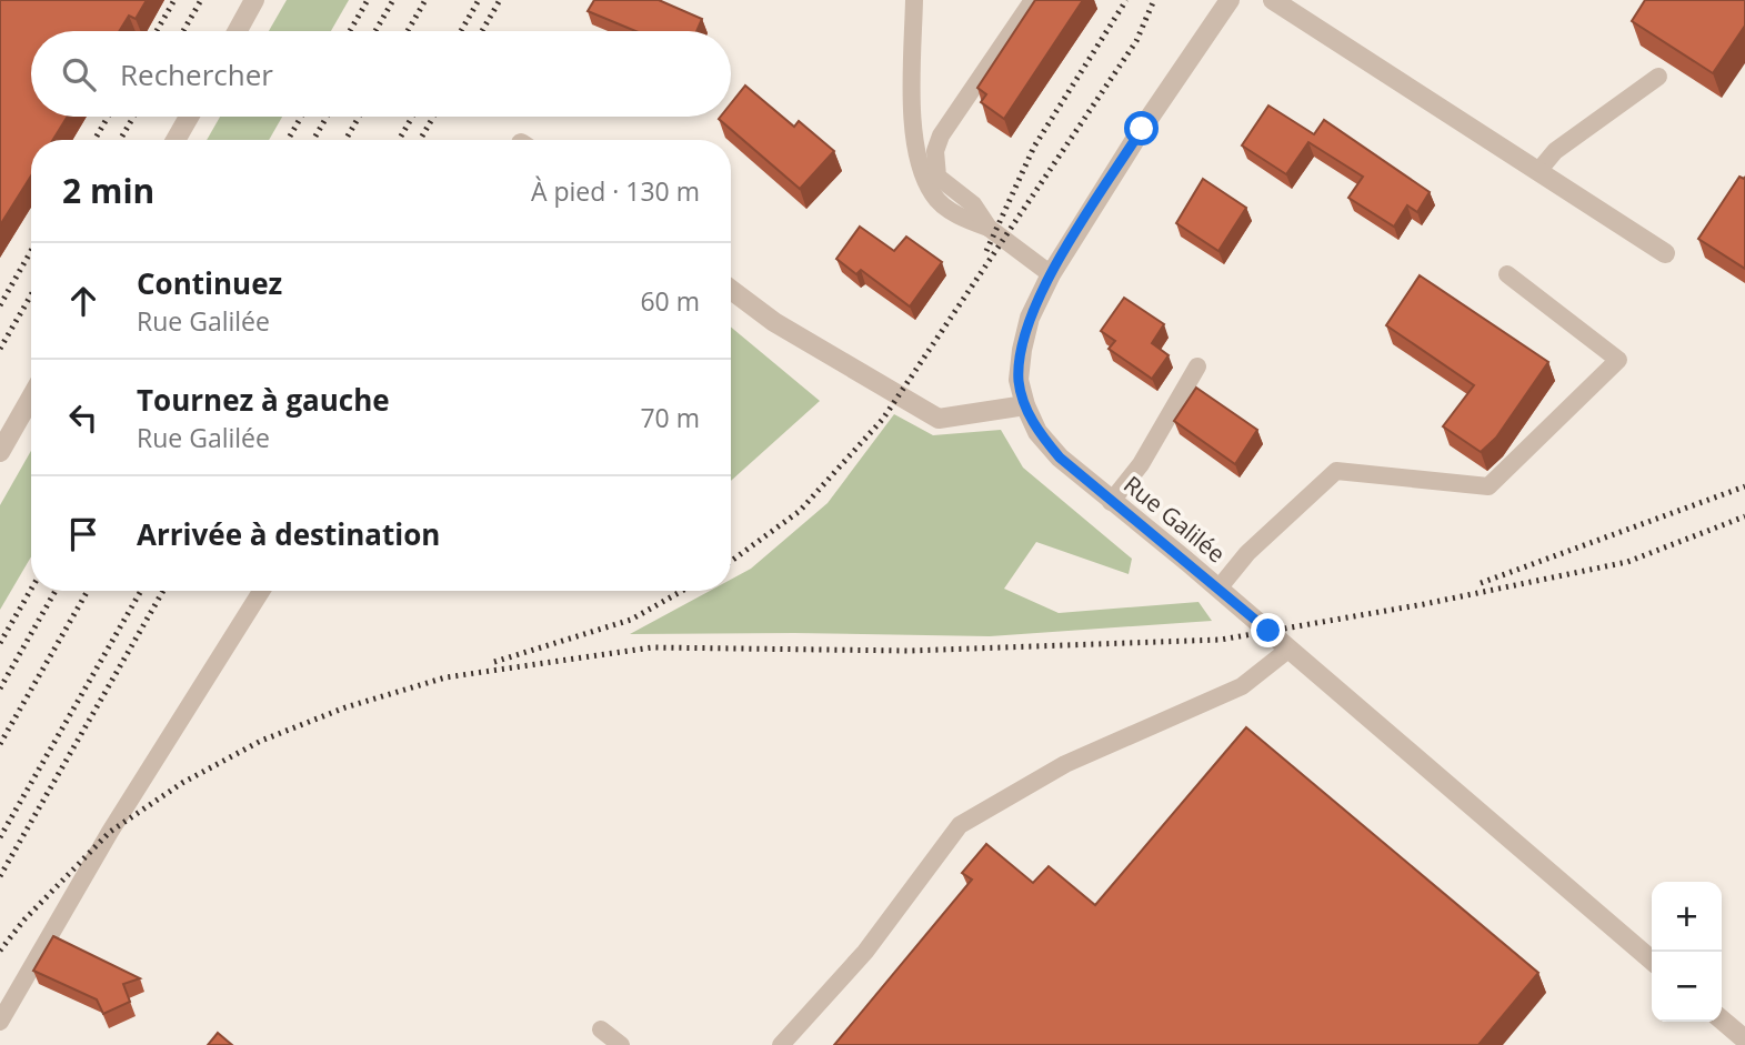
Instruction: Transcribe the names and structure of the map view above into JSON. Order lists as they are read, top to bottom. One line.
{"streets":{"street":["Rue Galilée"]},"page":{"search":"Rechercher","heading":["2 min","À pied · 130 m"],"list":[["Continuez","Rue Galilée","60 m"],["Tournez à gauche","Rue Galilée","70 m"],"Arrivée à destination"],"map_buttons":["+","−"]}}
